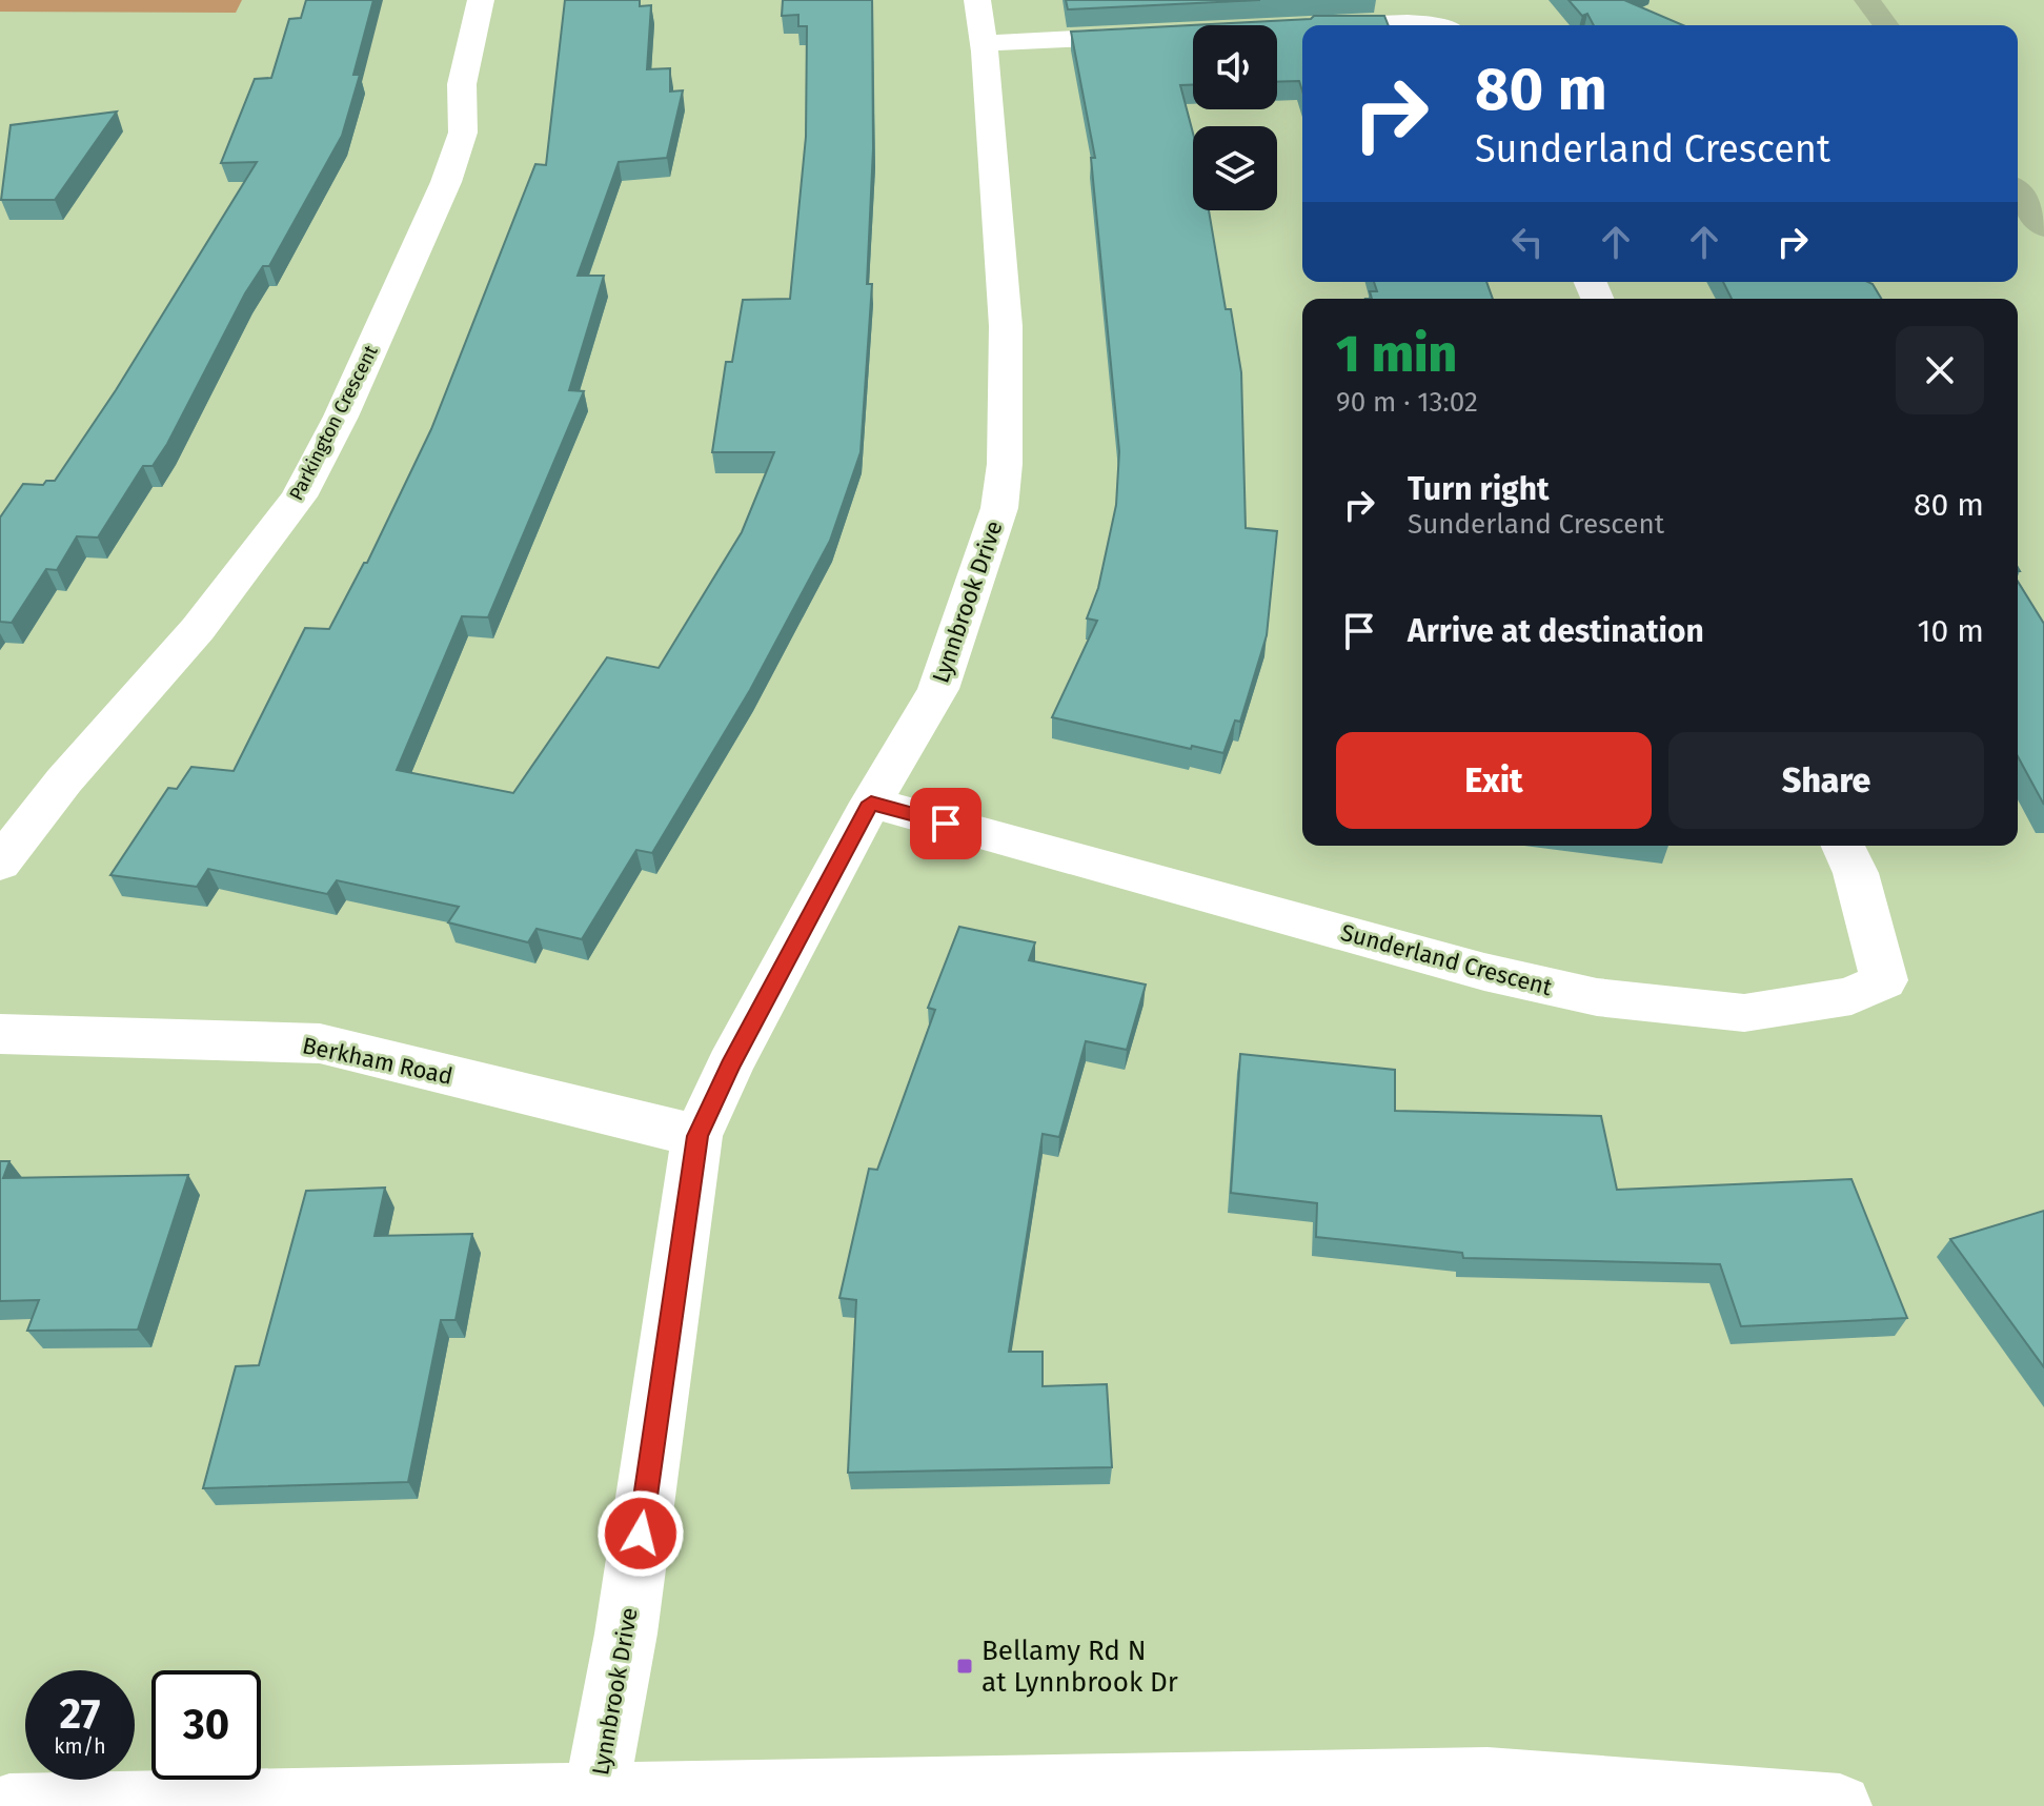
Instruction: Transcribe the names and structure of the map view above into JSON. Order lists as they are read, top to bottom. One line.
{"streets":{"street":["Parkington Crescent","Lynnbrook Drive","Sunderland Crescent","Berkham Road"]},"crossings":[["Lynnbrook Drive","Sunderland Crescent"],["Lynnbrook Drive","Berkham Road"]],"places":{"transit":["Bellamy Rd N at Lynnbrook Dr"]},"page":{"turn":["80 m","Sunderland Crescent"],"heading":["1 min","90 m · 13:02"],"list":[{"name":"Turn right","note":"Sunderland Crescent","value":"80 m"},{"name":"Arrive at destination","value":"10 m"}],"buttons":["Exit","Share"],"speed":"27 km/h","limit":"30"}}
